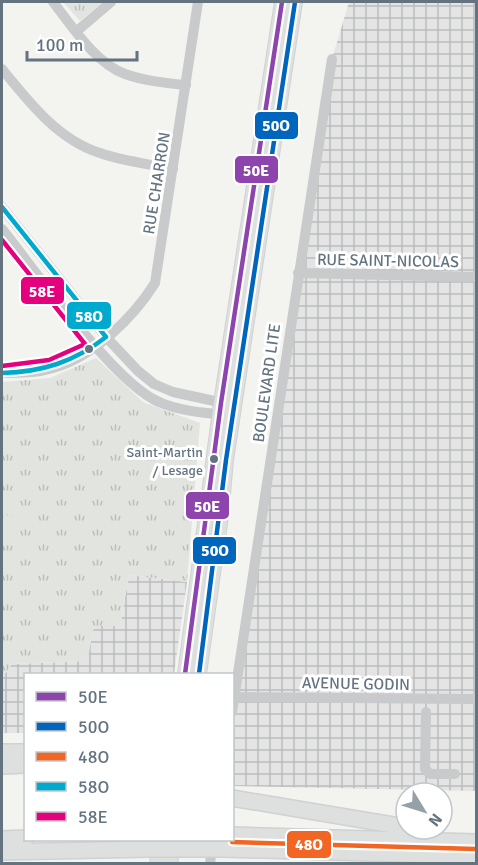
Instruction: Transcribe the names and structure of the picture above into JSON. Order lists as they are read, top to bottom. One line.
{"streets":{"street":["RUE CHARRON","RUE SAINT-NICOLAS","BOULEVARD LITE","AVENUE GODIN"]},"crossings":[["RUE SAINT-NICOLAS","BOULEVARD LITE"],["BOULEVARD LITE","AVENUE GODIN"]],"places":["Saint-Martin / Lesage"],"lines":["transit line 50E","transit line 50O","transit line 58O","transit line 58E","transit line 48O"],"legend":["50E","50O","48O","58O","58E"],"scale_bar":"100 m","north":"bottom right"}
